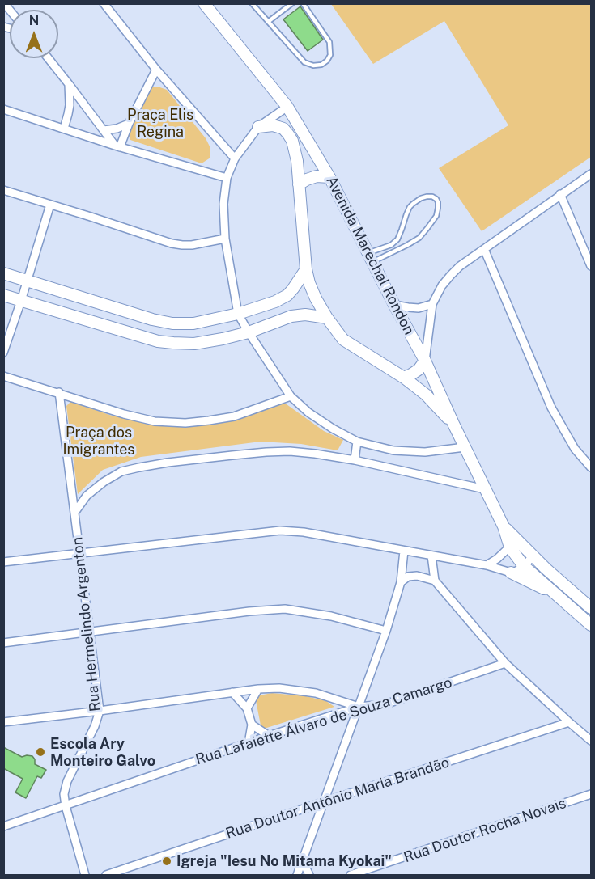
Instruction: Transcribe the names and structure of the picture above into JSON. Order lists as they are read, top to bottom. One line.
{"streets":{"street":["Avenida Marechal Rondon","Rua Hermelindo Argenton","Rua Lafaiette Álvaro de Souza Camargo","Rua Doutor Antônio Maria Brandão","Rua Doutor Rocha Novais"]},"crossings":[["Rua Hermelindo Argenton","Rua Lafaiette Álvaro de Souza Camargo"]],"parks":["Praça Elis Regina","Praça dos Imigrantes"],"places":["Escola Ary Monteiro Galvo","Igreja \"Iesu No Mitama Kyokai\""],"north":"top"}
